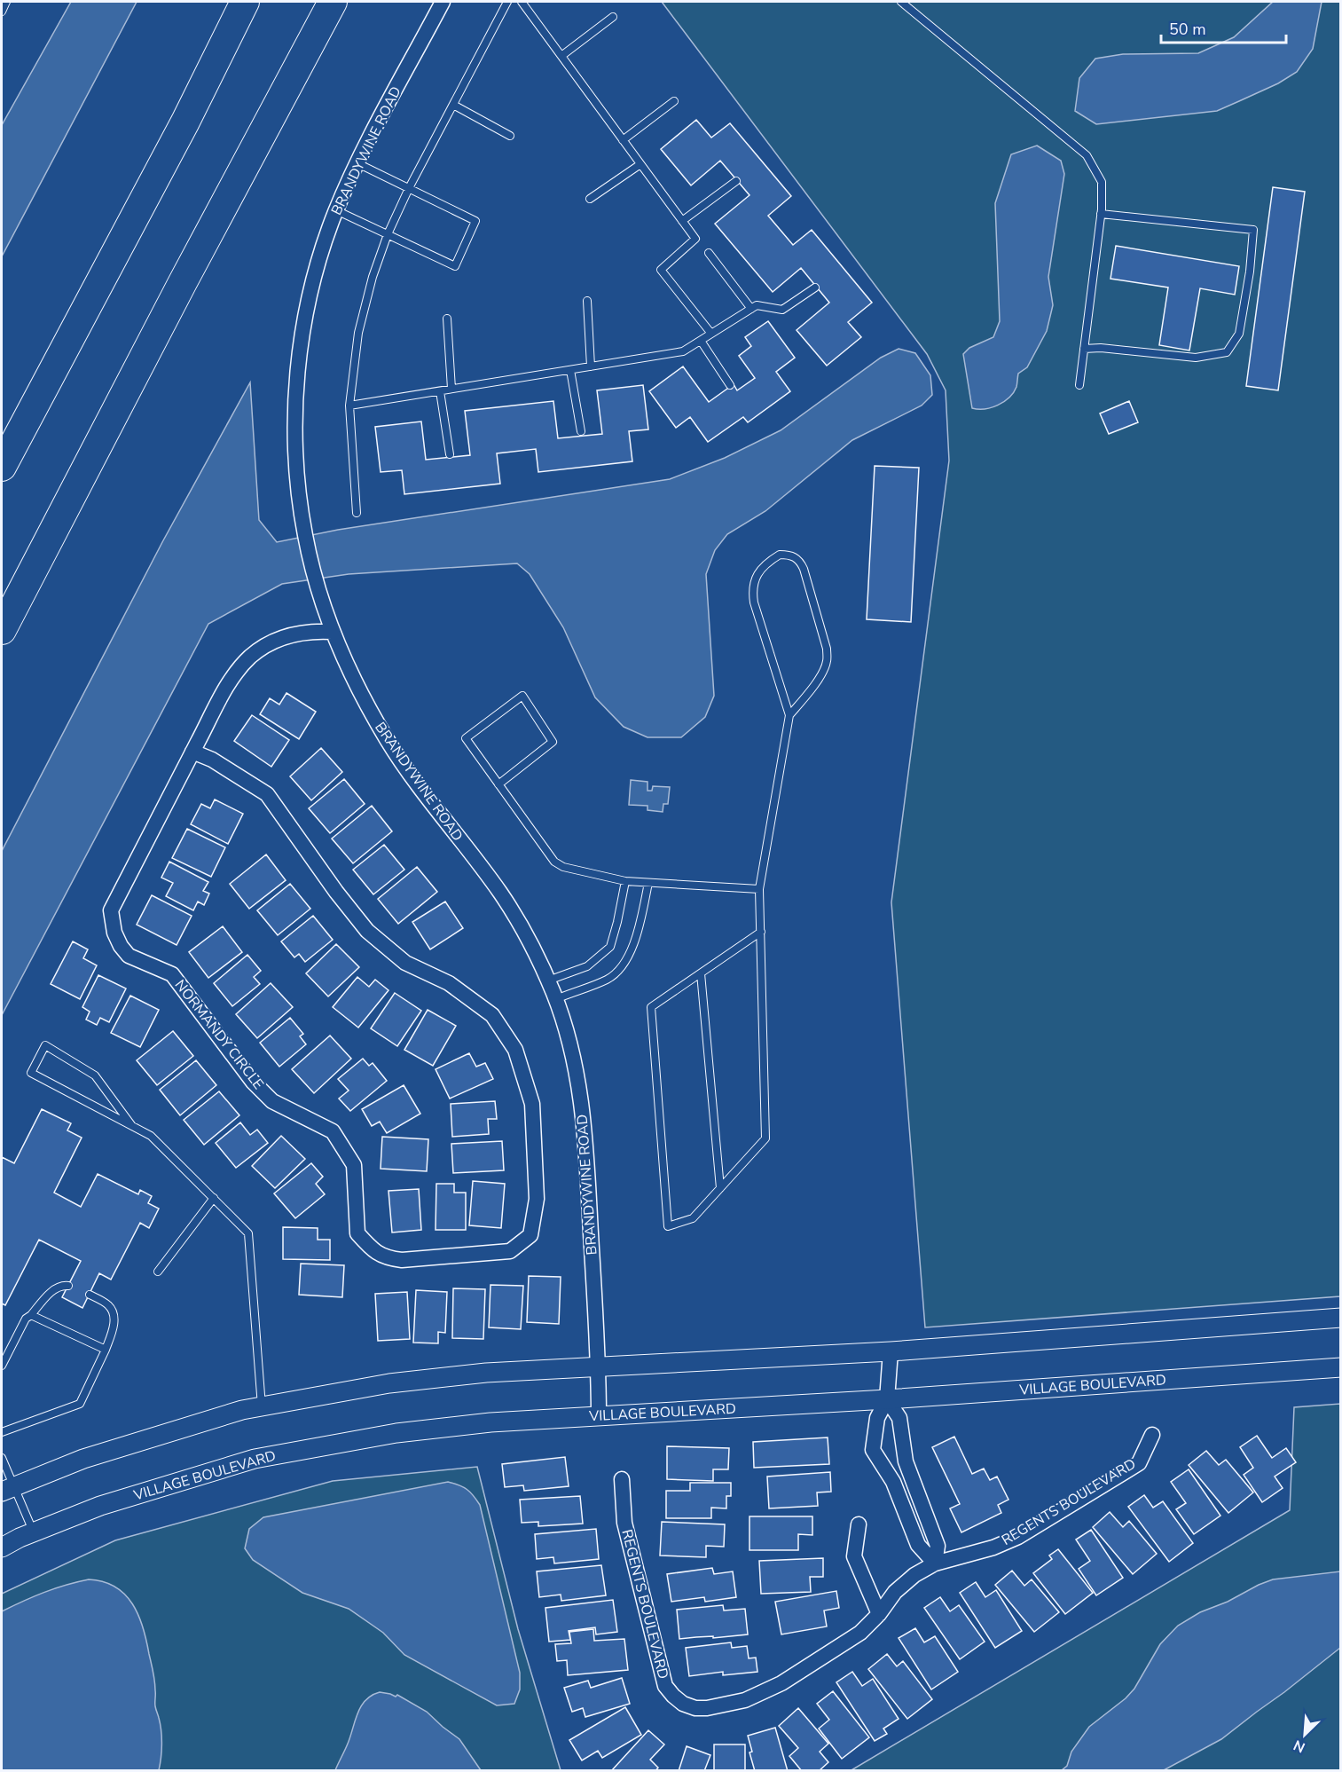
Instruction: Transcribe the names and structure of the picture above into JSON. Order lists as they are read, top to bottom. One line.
{"streets":{"street":["BRANDYWINE ROAD","NORMANDY CIRCLE","VILLAGE BOULEVARD","REGENTS BOULEVARD"]},"crossings":[["BRANDYWINE ROAD","NORMANDY CIRCLE"],["BRANDYWINE ROAD","VILLAGE BOULEVARD"]],"scale_bar":"50 m","north":"bottom left"}
